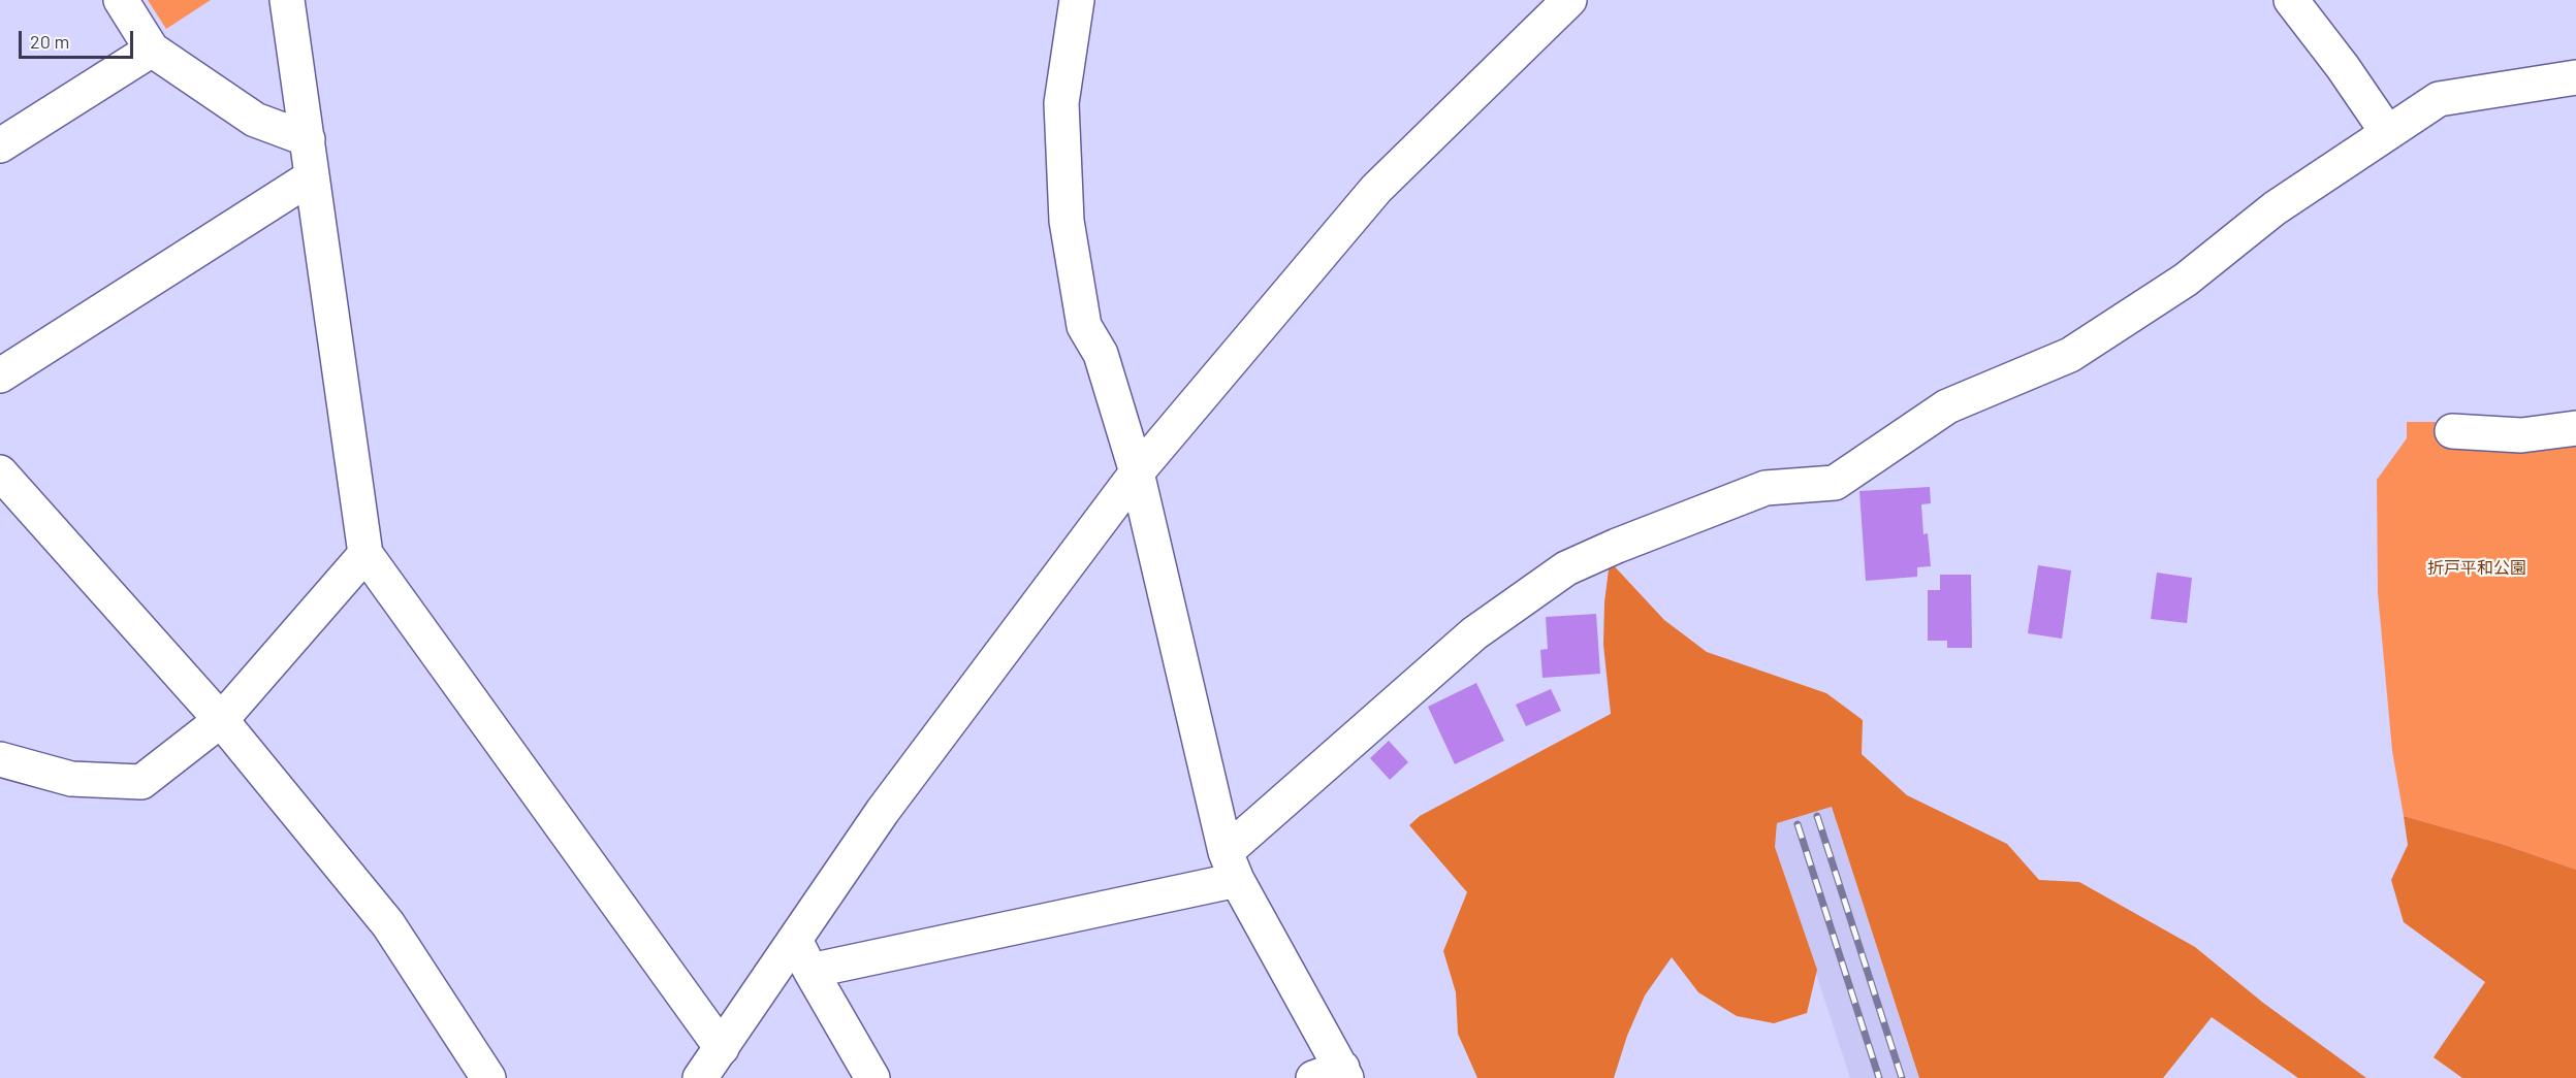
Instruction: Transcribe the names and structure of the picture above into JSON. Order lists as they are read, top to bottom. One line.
{"parks":["折戸平和公園"],"scale_bar":"20 m"}
